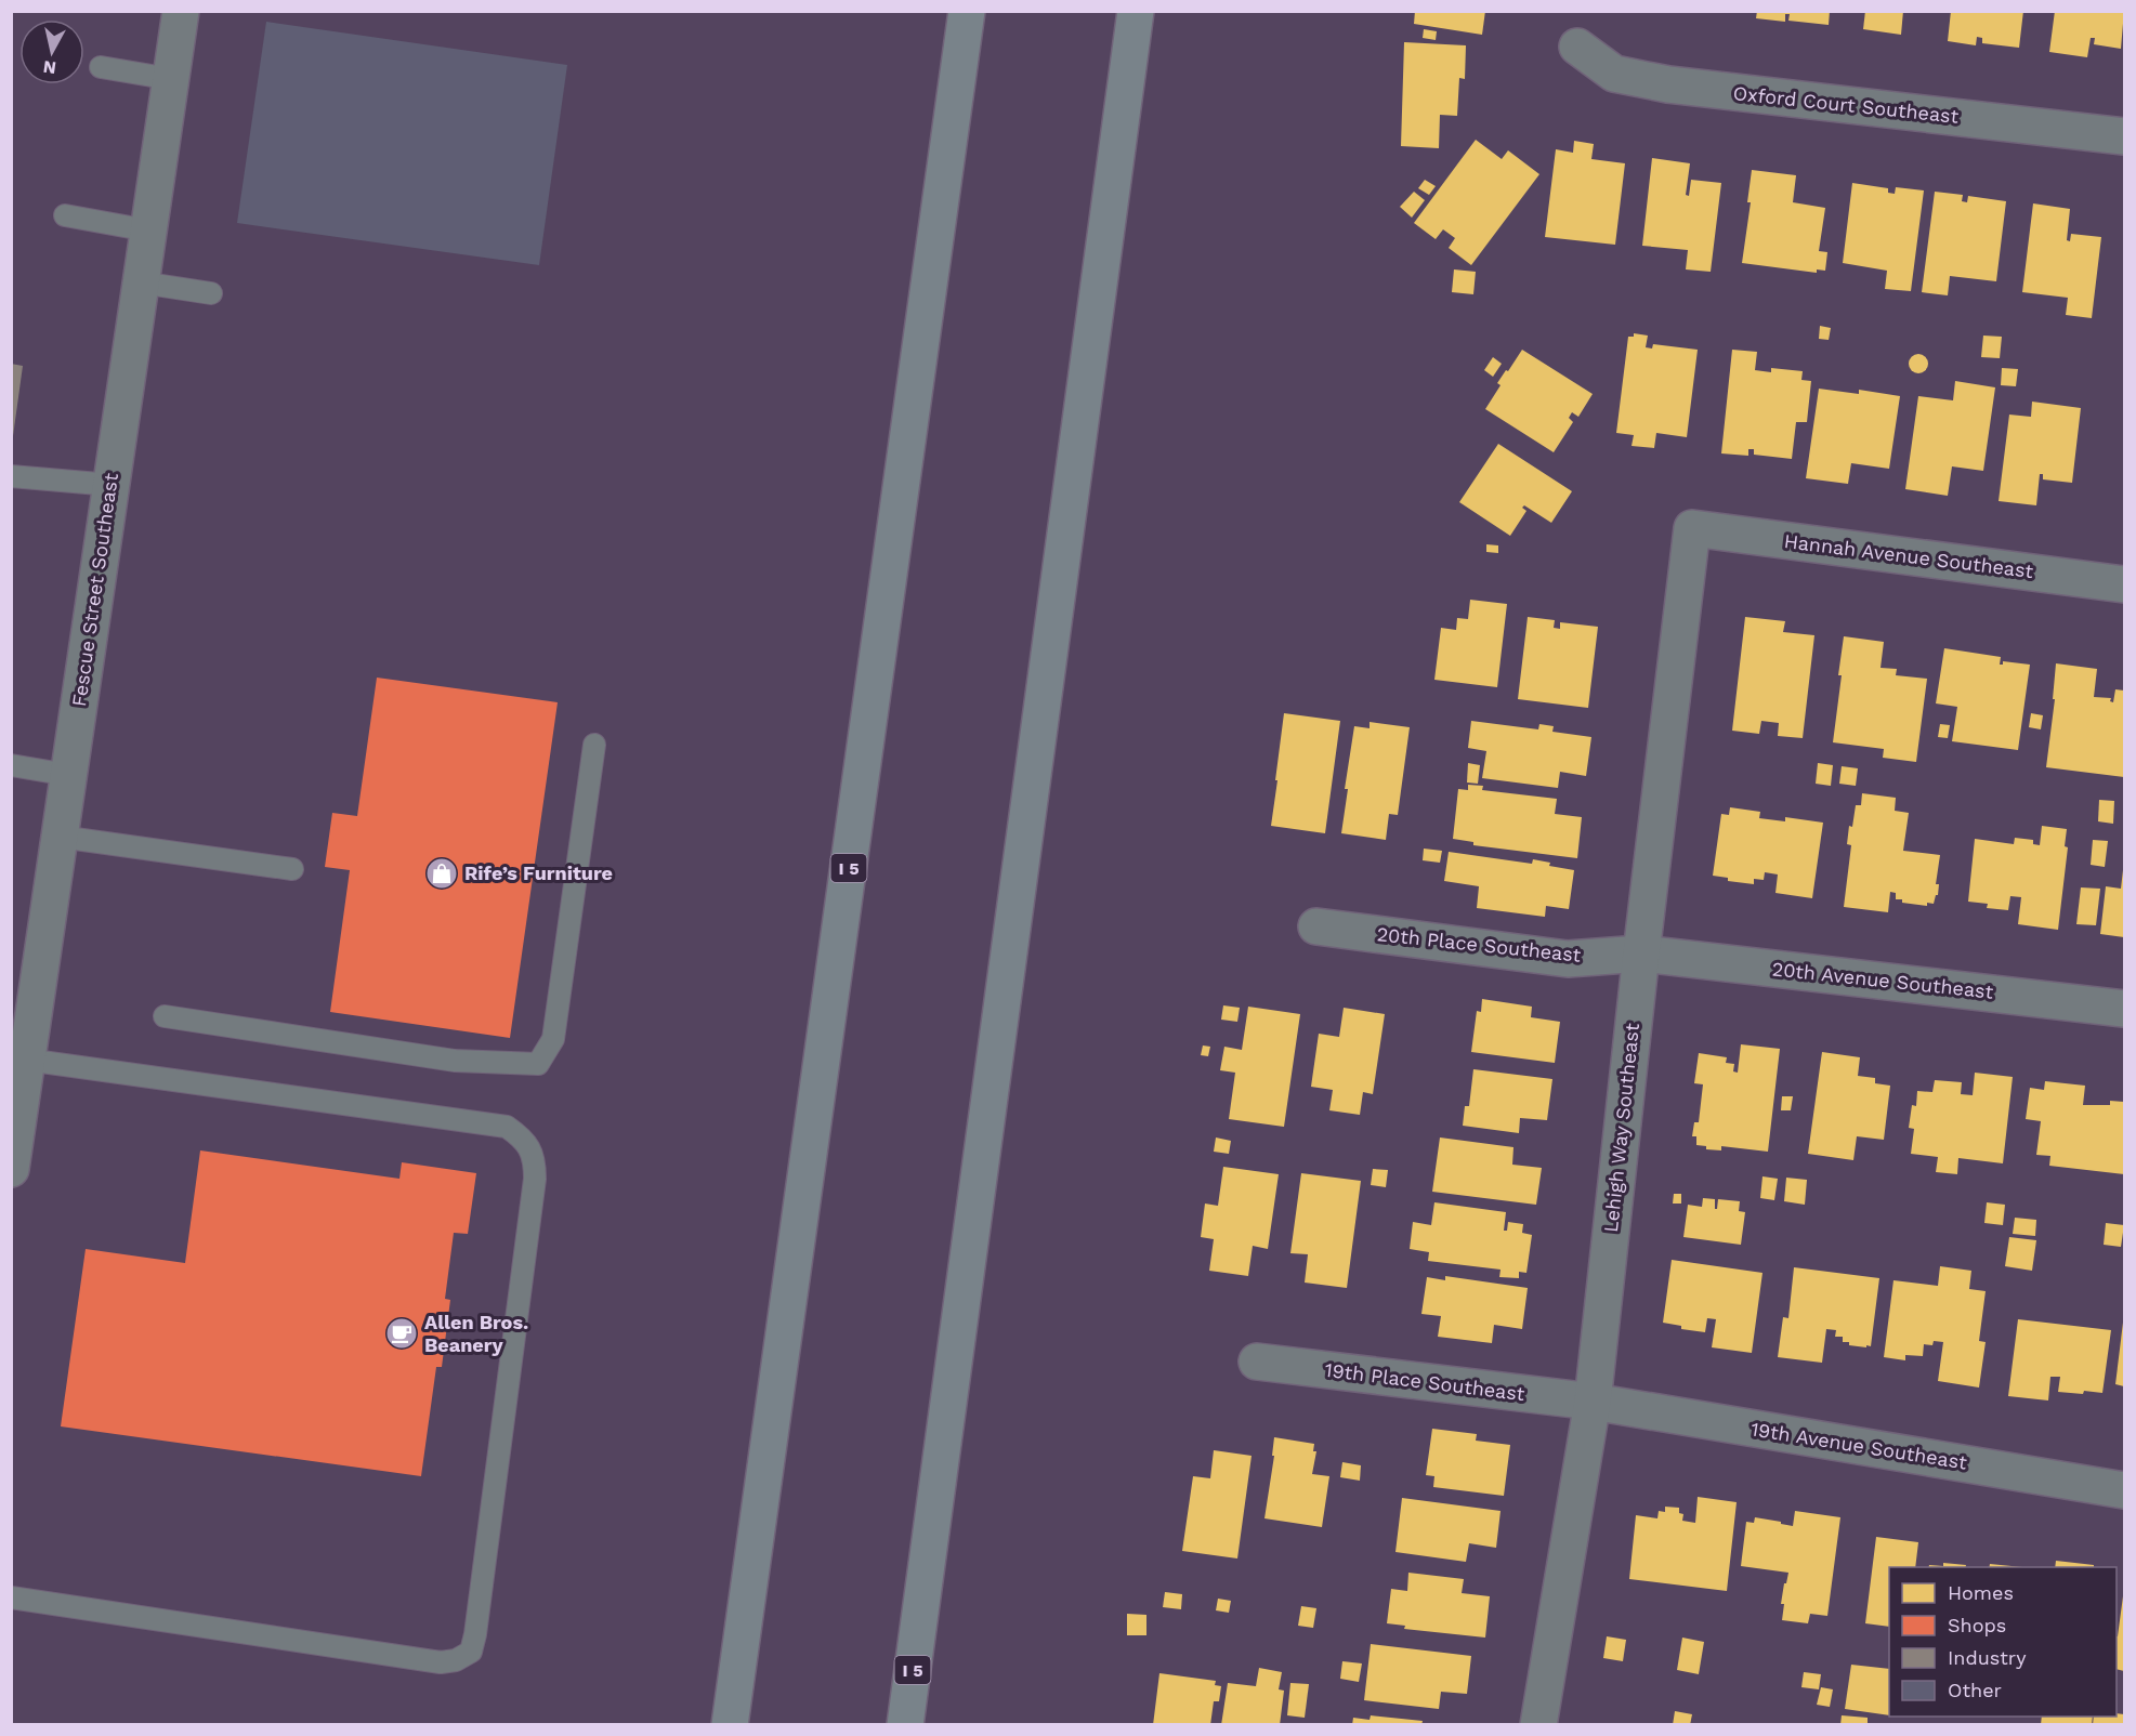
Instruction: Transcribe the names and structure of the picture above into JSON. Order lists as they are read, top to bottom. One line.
{"streets":{"highway":["I 5"],"street":["Oxford Court Southeast","Hannah Avenue Southeast","Fescue Street Southeast","20th Place Southeast","20th Avenue Southeast","Lehigh Way Southeast","19th Place Southeast","19th Avenue Southeast"]},"crossings":[["Hannah Avenue Southeast","Lehigh Way Southeast"],["20th Place Southeast","20th Avenue Southeast"],["20th Place Southeast","Lehigh Way Southeast"],["20th Avenue Southeast","Lehigh Way Southeast"],["Lehigh Way Southeast","19th Place Southeast"],["Lehigh Way Southeast","19th Avenue Southeast"],["19th Place Southeast","19th Avenue Southeast"]],"places":{"shop":["Rife’s Furniture"],"cafe":["Allen Bros. Beanery"]},"legend":["Homes","Shops","Industry","Other"],"north":"bottom"}
